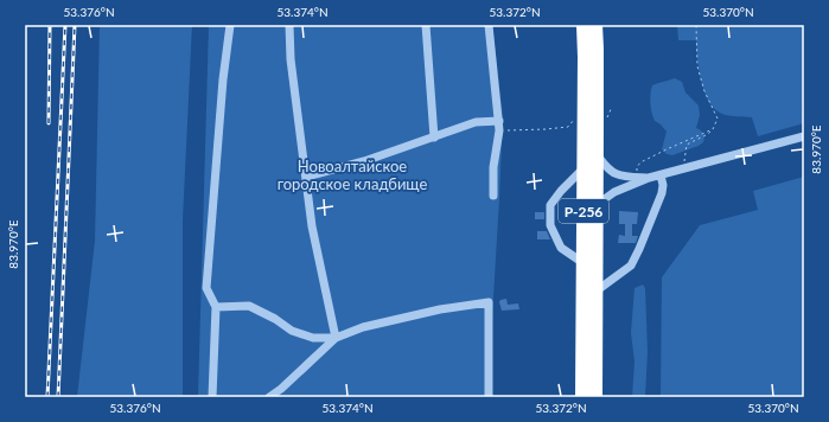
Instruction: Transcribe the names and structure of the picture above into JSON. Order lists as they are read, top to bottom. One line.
{"streets":{"highway":["Р-256"]},"parks":["Новоалтайское городское кладбище"],"coordinates":["53.376°N","53.374°N","53.372°N","53.370°N","83.970°E"]}
